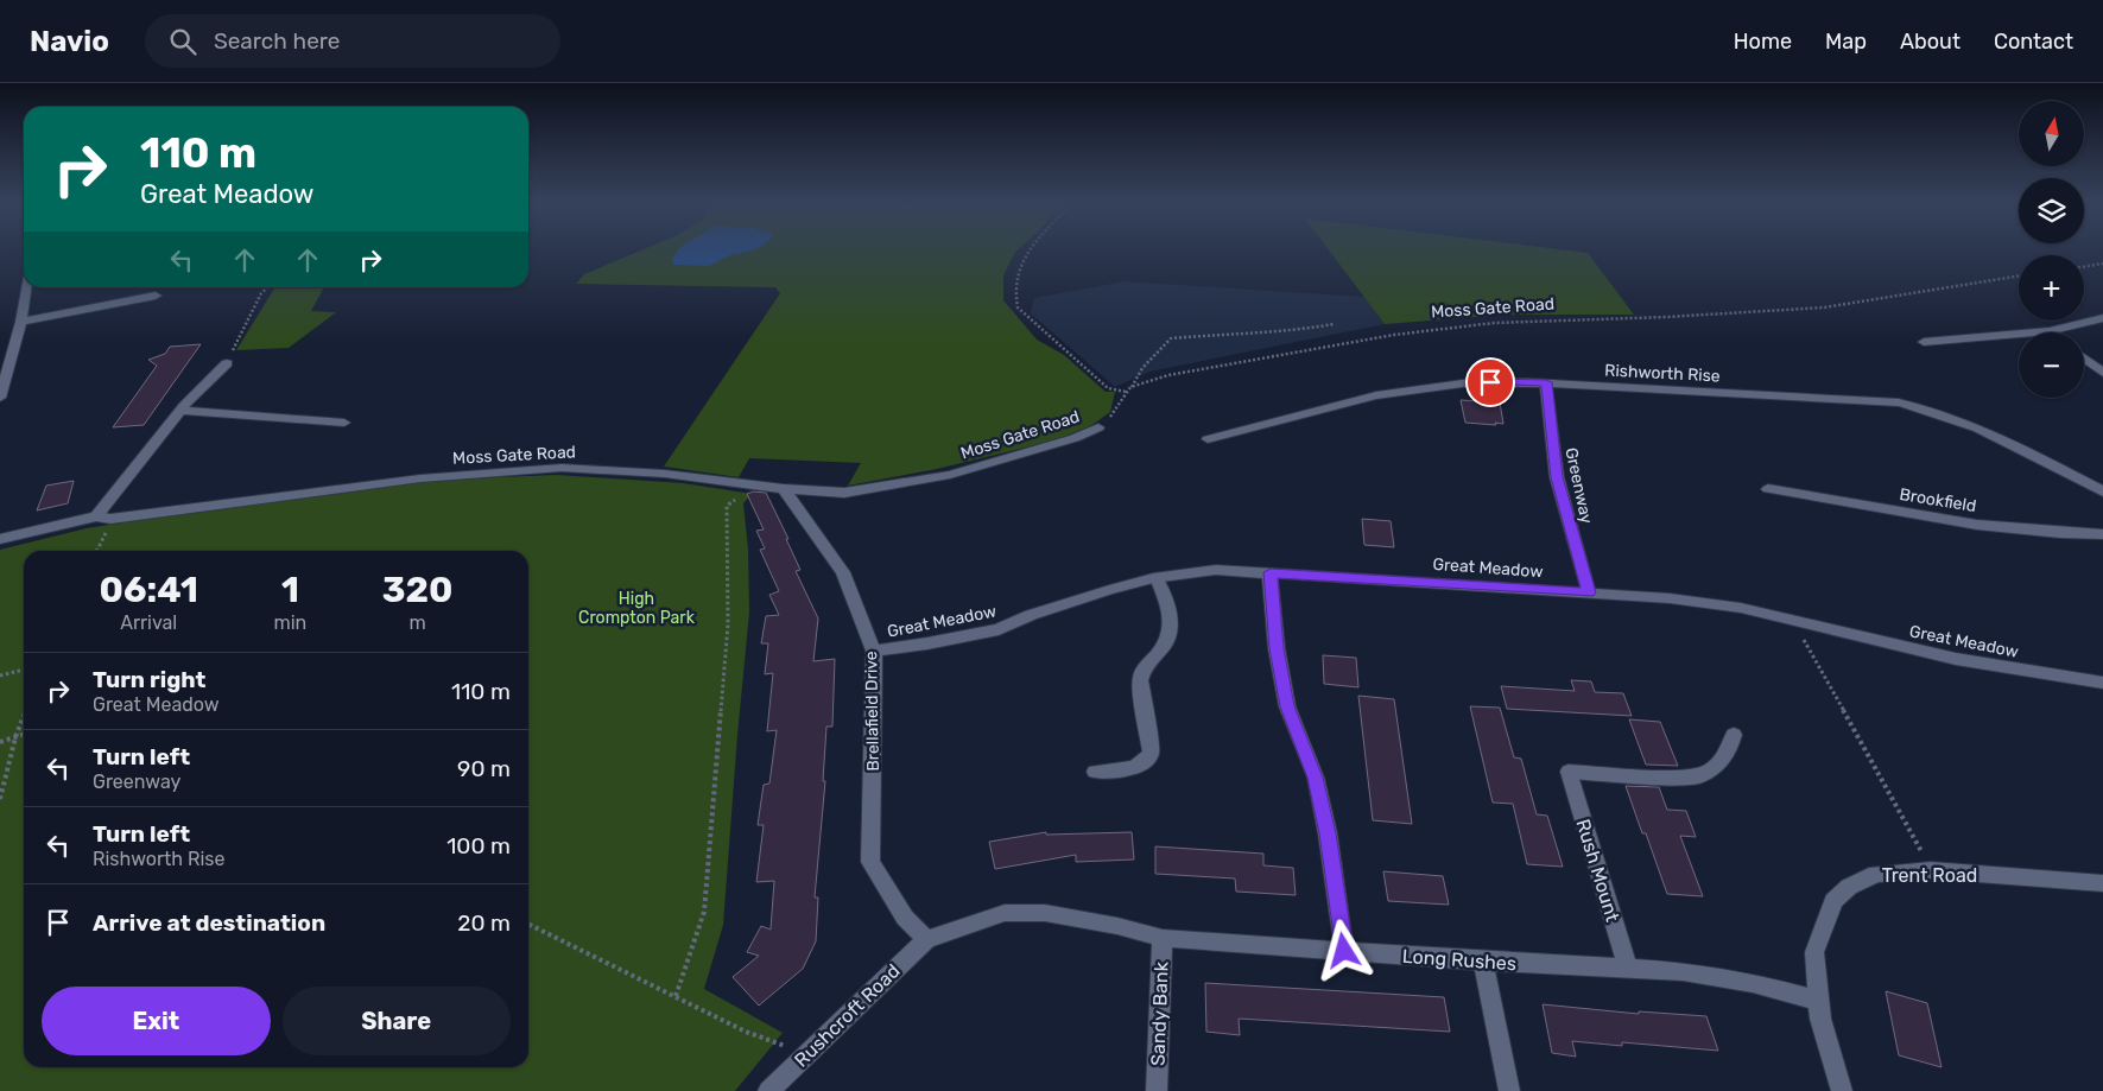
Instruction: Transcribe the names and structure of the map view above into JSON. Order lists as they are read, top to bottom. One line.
{"streets":{"street":["Moss Gate Road","Rishworth Rise","Greenway","Brookfield","Great Meadow","Brellafield Drive","Rush Mount","Trent Road","Long Rushes","Sandy Bank","Rushcroft Road"]},"crossings":[["Moss Gate Road","Brellafield Drive"],["Rishworth Rise","Greenway"],["Greenway","Great Meadow"],["Great Meadow","Brellafield Drive"],["Brellafield Drive","Long Rushes"],["Brellafield Drive","Rushcroft Road"],["Rush Mount","Long Rushes"],["Trent Road","Long Rushes"],["Long Rushes","Sandy Bank"],["Long Rushes","Rushcroft Road"]],"parks":["High Crompton Park"],"north":"top","page":{"header":"Navio","search":"Search here","nav":["Home","Map","About","Contact"],"map_buttons":["+","−"],"turn":["110 m","Great Meadow"],"eta":["06:41","Arrival","1","min","320","m"],"list":[{"name":"Turn right","note":"Great Meadow","value":"110 m"},{"name":"Turn left","note":"Greenway","value":"90 m"},{"name":"Turn left","note":"Rishworth Rise","value":"100 m"},{"name":"Arrive at destination","value":"20 m"}],"buttons":["Exit","Share"]}}
